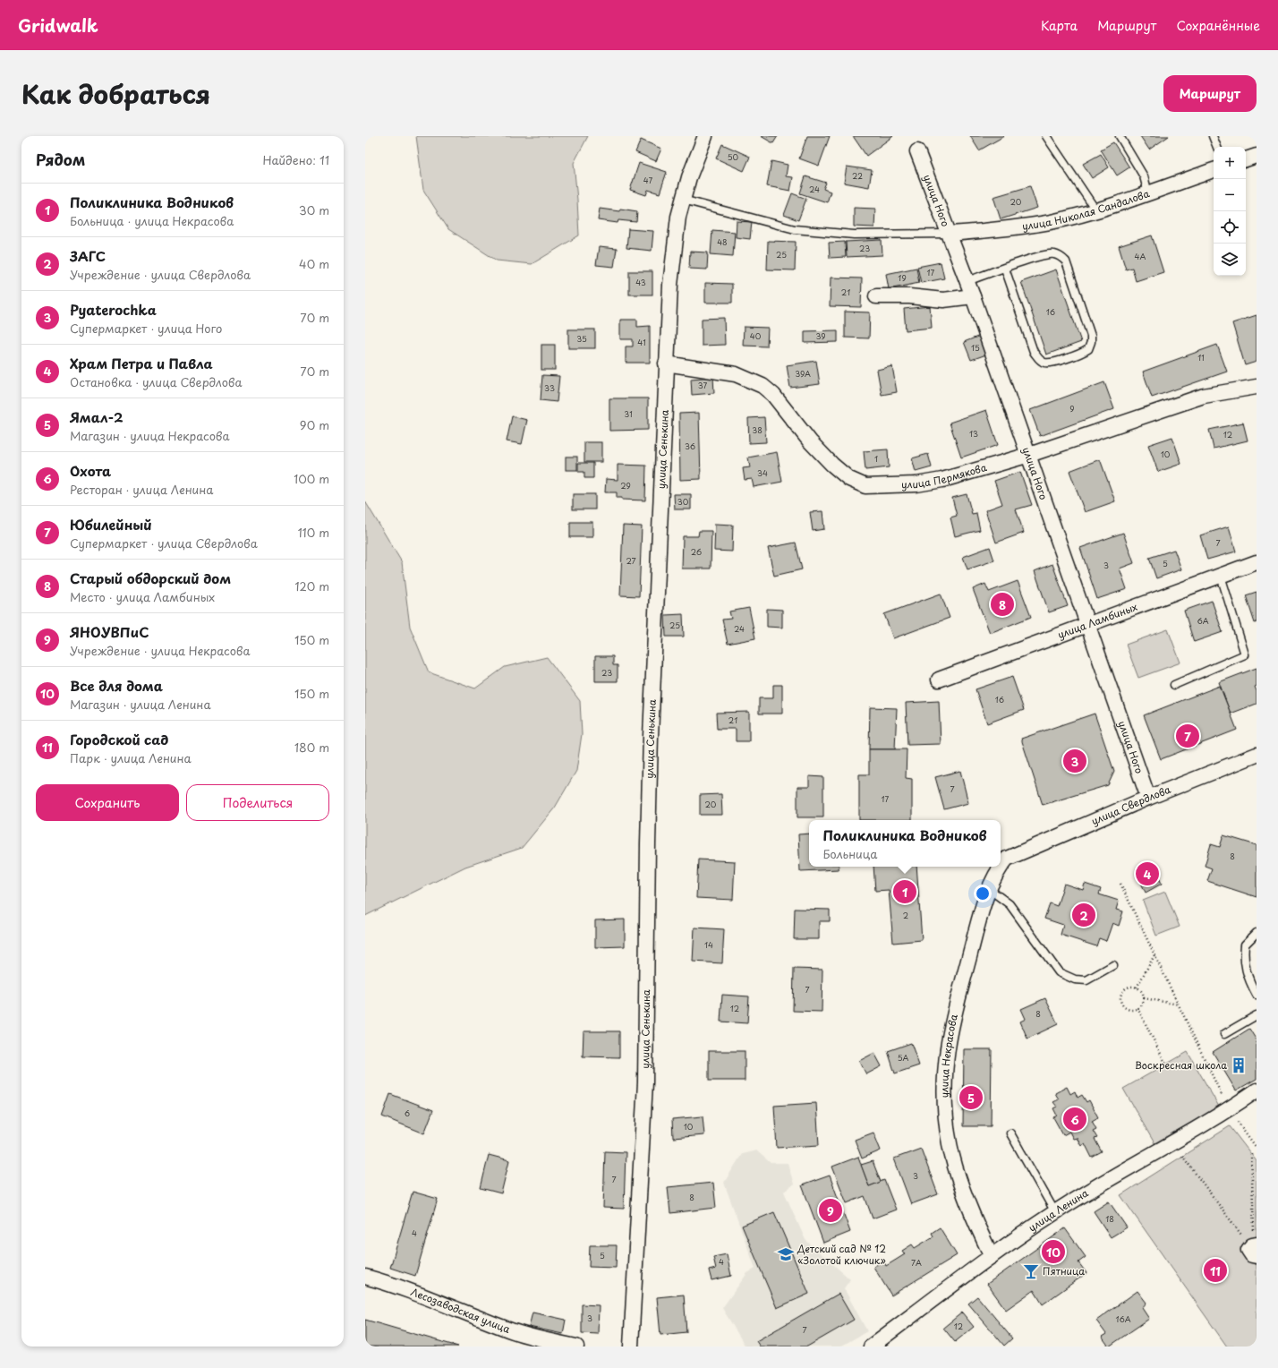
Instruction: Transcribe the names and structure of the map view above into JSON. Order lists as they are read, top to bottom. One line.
{"streets":{"street":["улица Ного","улица Николая Сандалова","улица Сенькина","улица Пермякова","улица Ламбиных","улица Свердлова","улица Некрасова","улица Ленина","Лесозаводская улица"]},"crossings":[["улица Ного","улица Николая Сандалова"],["улица Ного","улица Пермякова"],["улица Ного","улица Ламбиных"],["улица Ного","улица Свердлова"],["улица Сенькина","улица Пермякова"],["улица Некрасова","улица Ленина"]],"places":{"building":["Воскресная школа"],"school or university":["Детский сад № 12 «Золотой ключик»"],"bar":["Пятница"]},"house_numbers":["50","22","47","24","20","48","23","25","4А","17","19","43","21","16","40","39","35","41","15","11","39А","37","33","9","31","38","13","12","36","10","1","34","29","30","7","26","27","5","3","6А","25","24","23","16","21","7","17","20","8","2","14","7","12","8","5А","6","10","3","7","8","18","4","5","4","7А","3","16А","12","7"],"page":{"header":"Gridwalk","nav":["Карта","Маршрут","Сохранённые"],"title":"Как добраться","buttons":["Маршрут",["Сохранить","Поделиться"]],"heading":["Рядом","Найдено: 11"],"map_buttons":["+","−"],"list":[{"mark":"1","name":"Поликлиника Водников","note":"Больница · улица Некрасова","value":"30 m"},{"mark":"2","name":"ЗАГС","note":"Учреждение · улица Свердлова","value":"40 m"},{"mark":"3","name":"Pyaterochka","note":"Супермаркет · улица Ного","value":"70 m"},{"mark":"4","name":"Храм Петра и Павла","note":"Остановка · улица Свердлова","value":"70 m"},{"mark":"5","name":"Ямал-2","note":"Магазин · улица Некрасова","value":"90 m"},{"mark":"6","name":"Охота","note":"Ресторан · улица Ленина","value":"100 m"},{"mark":"7","name":"Юбилейный","note":"Супермаркет · улица Свердлова","value":"110 m"},{"mark":"8","name":"Старый обдорский дом","note":"Место · улица Ламбиных","value":"120 m"},{"mark":"9","name":"ЯНОУВПиС","note":"Учреждение · улица Некрасова","value":"150 m"},{"mark":"10","name":"Все для дома","note":"Магазин · улица Ленина","value":"150 m"},{"mark":"11","name":"Городской сад","note":"Парк · улица Ленина","value":"180 m"}],"pins":["8","7","3","4","1","2","5","6","9","10","11"],"popup":["Поликлиника Водников","Больница"]}}
